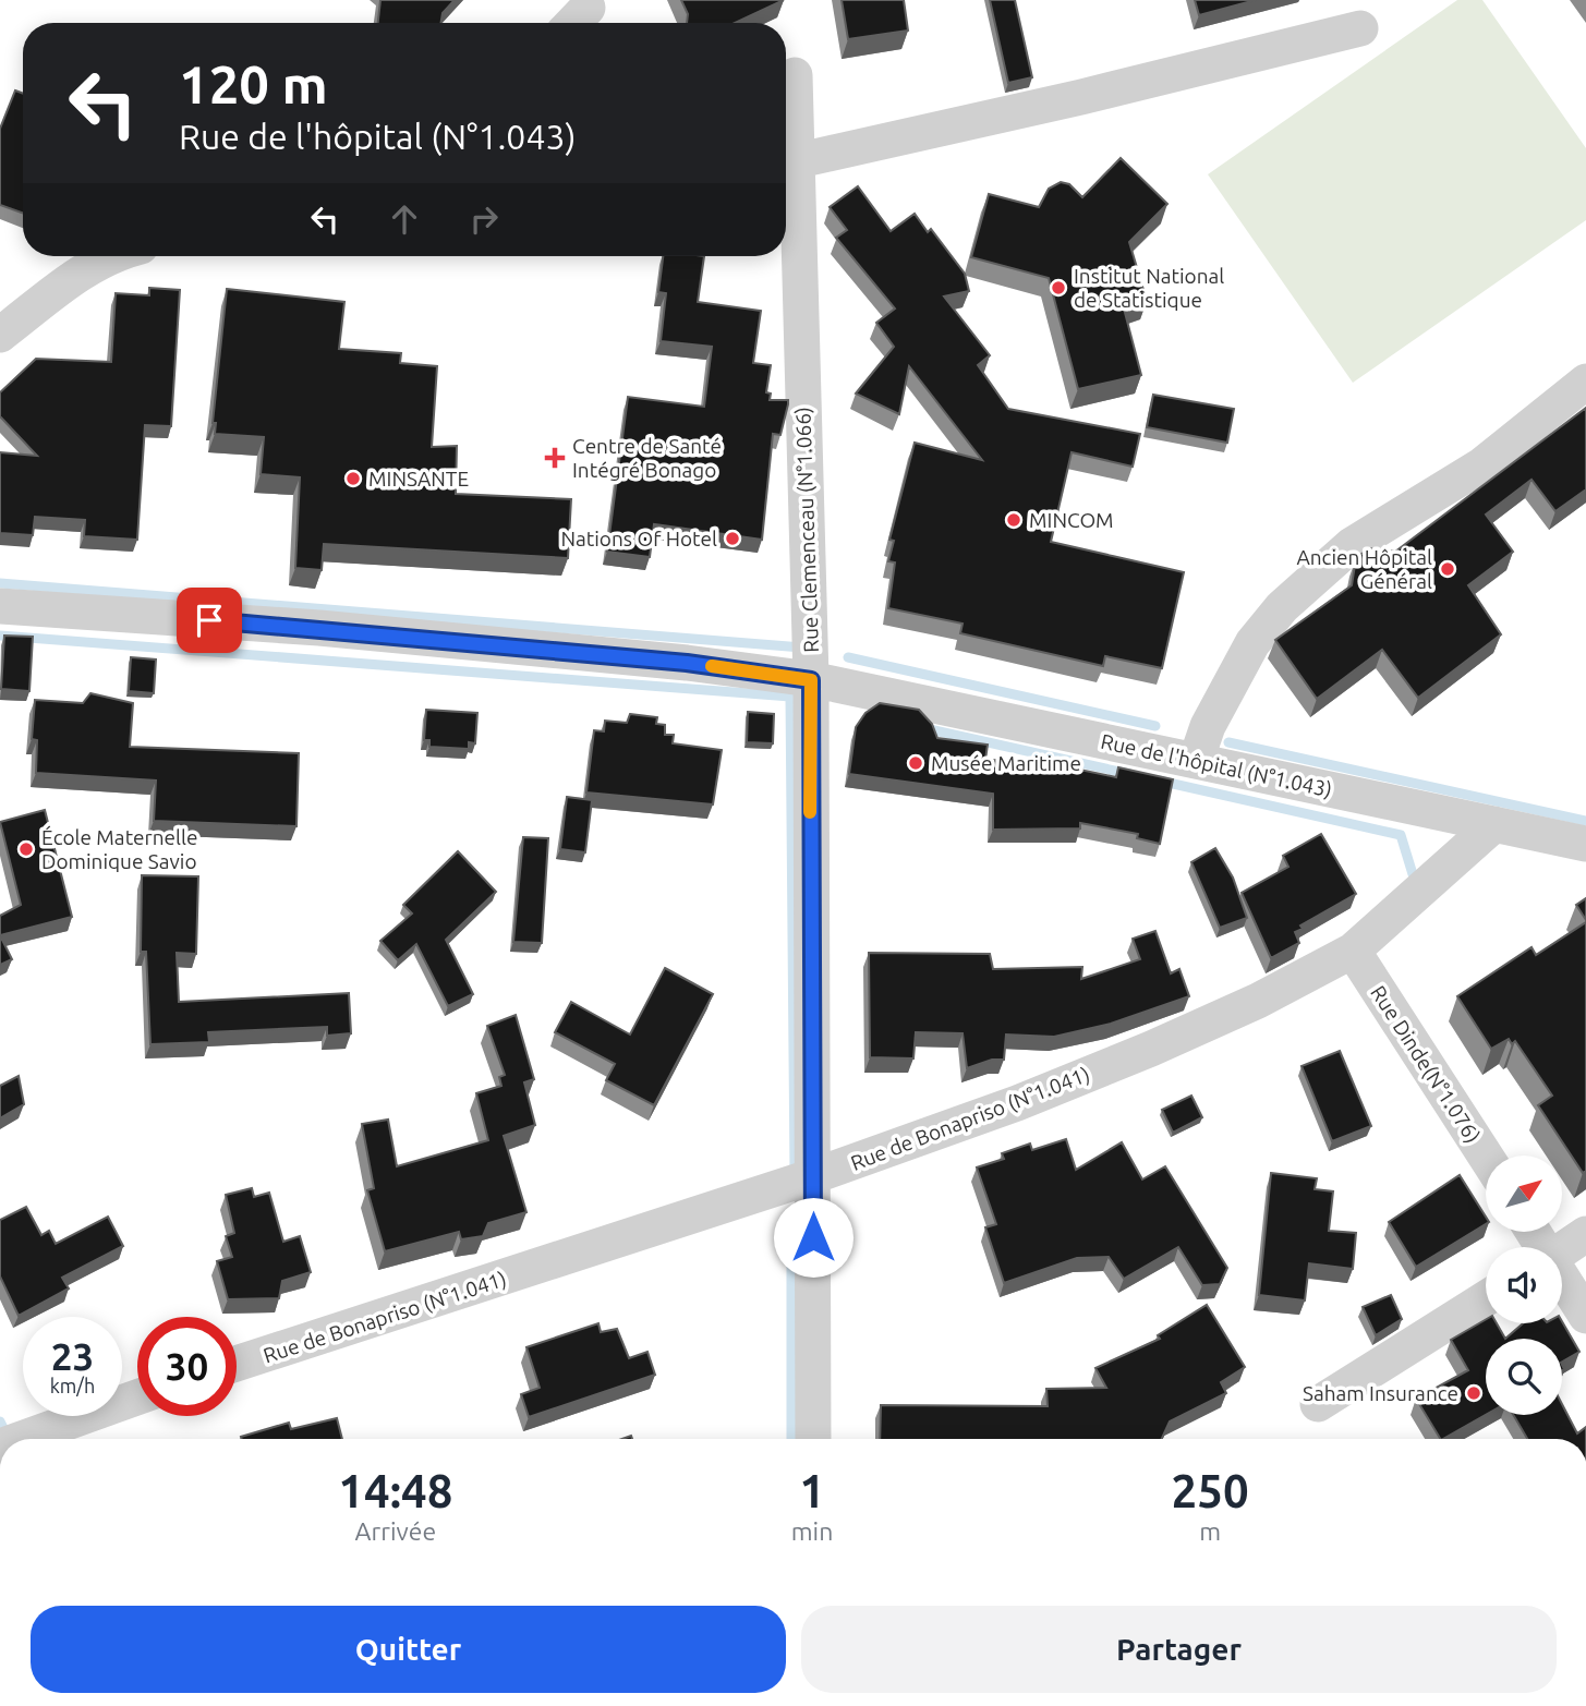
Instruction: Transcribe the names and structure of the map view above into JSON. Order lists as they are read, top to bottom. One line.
{"streets":{"street":["Rue Clemenceau (N°1.066)","Rue de l'hôpital (N°1.043)","Rue Dinde(N°1.076)","Rue de Bonapriso (N°1.041)"]},"crossings":[["Rue Clemenceau (N°1.066)","Rue de l'hôpital (N°1.043)"],["Rue Clemenceau (N°1.066)","Rue de Bonapriso (N°1.041)"],["Rue de l'hôpital (N°1.043)","Rue de Bonapriso (N°1.041)"],["Rue Dinde(N°1.076)","Rue de Bonapriso (N°1.041)"]],"places":{"other":["Institut National de Statistique","MINSANTE","MINCOM","Nations Of Hotel","Ancien Hôpital Général","Musée Maritime","École Maternelle Dominique Savio","Saham Insurance"],"health":["Centre de Santé Intégré Bonago"]},"north":"top right","page":{"turn":["120 m","Rue de l'hôpital (N°1.043)"],"speed":"23 km/h","limit":"30","eta":["14:48","Arrivée","1","min","250","m"],"buttons":["Quitter","Partager"]}}
